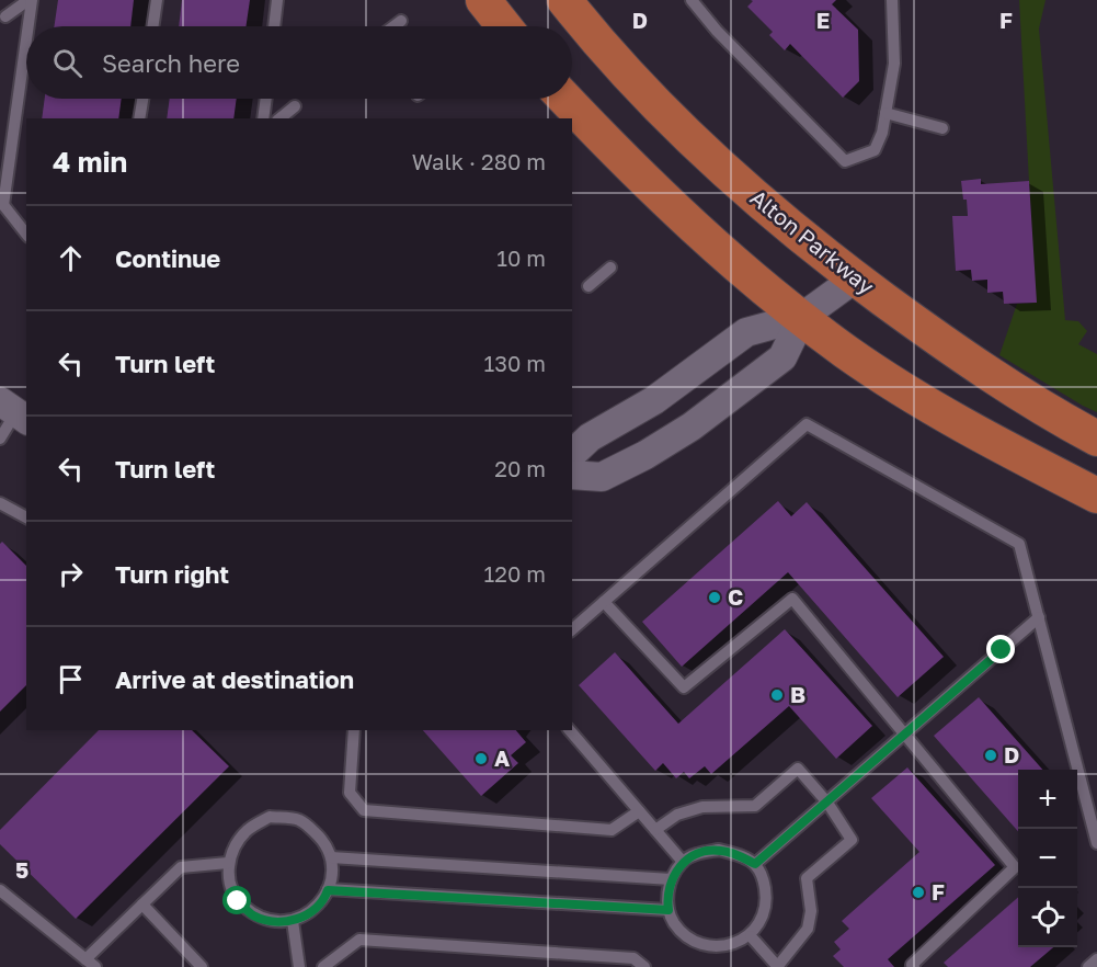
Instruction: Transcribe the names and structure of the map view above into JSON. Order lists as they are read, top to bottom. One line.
{"streets":{"main road":["Alton Parkway"]},"places":["C","B","D","A","F"],"page":{"search":"Search here","heading":["4 min","Walk · 280 m"],"list":[["Continue","10 m"],["Turn left","130 m"],["Turn left","20 m"],["Turn right","120 m"],"Arrive at destination"],"map_buttons":["+","−"]},"grid":{"columns":["D","E","F"],"rows":["5"]}}
